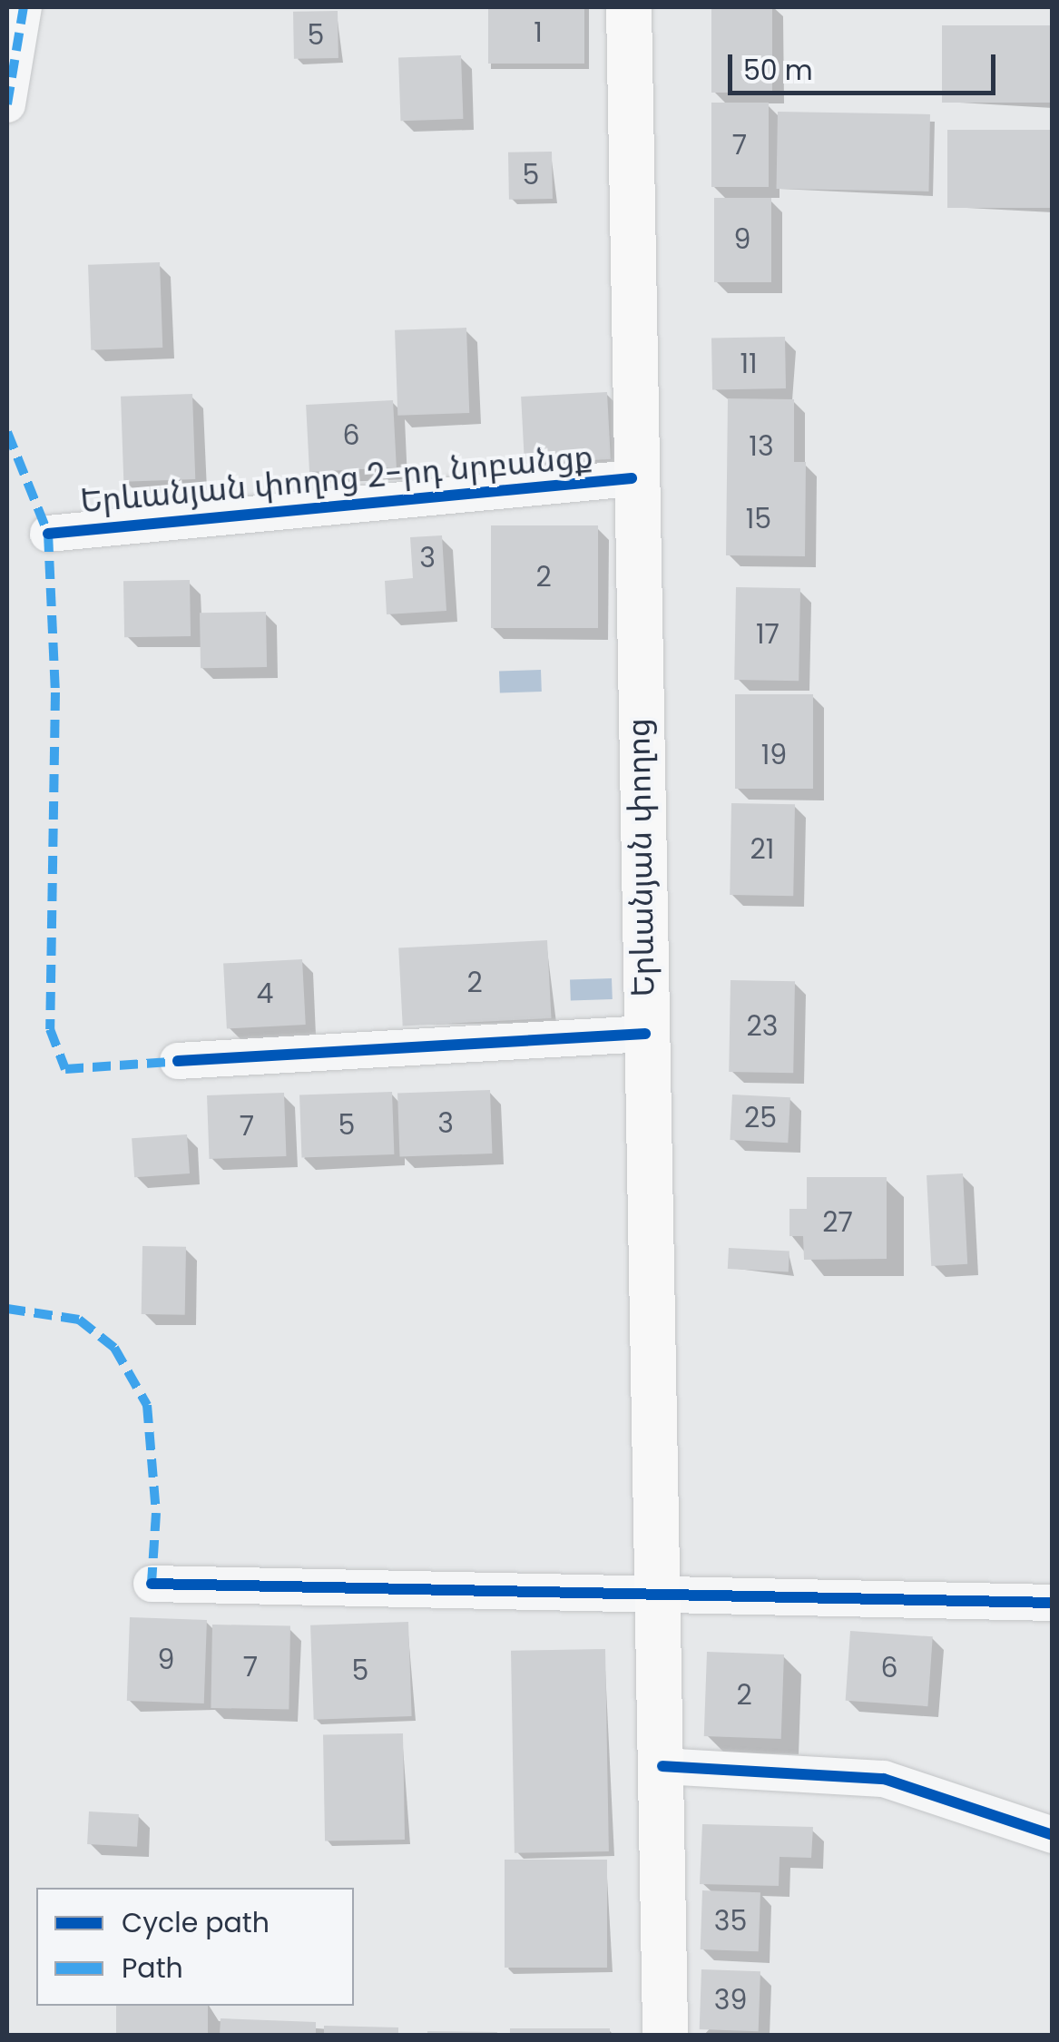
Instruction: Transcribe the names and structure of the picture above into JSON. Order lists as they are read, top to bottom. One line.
{"streets":{"main road":["Երևանյան փողոց"],"street":["Երևանյան փողոց 2-րդ նրբանցք"]},"crossings":[["Երևանյան փողոց 2-րդ նրբանցք","Երևանյան փողոց"]],"house_numbers":["1","5","7","5","9","11","6","13","15","3","2","17","19","21","2","4","23","25","3","5","7","27","9","7","6","5","2","35","39"],"legend":["Cycle path","Path"],"scale_bar":"50 m"}
